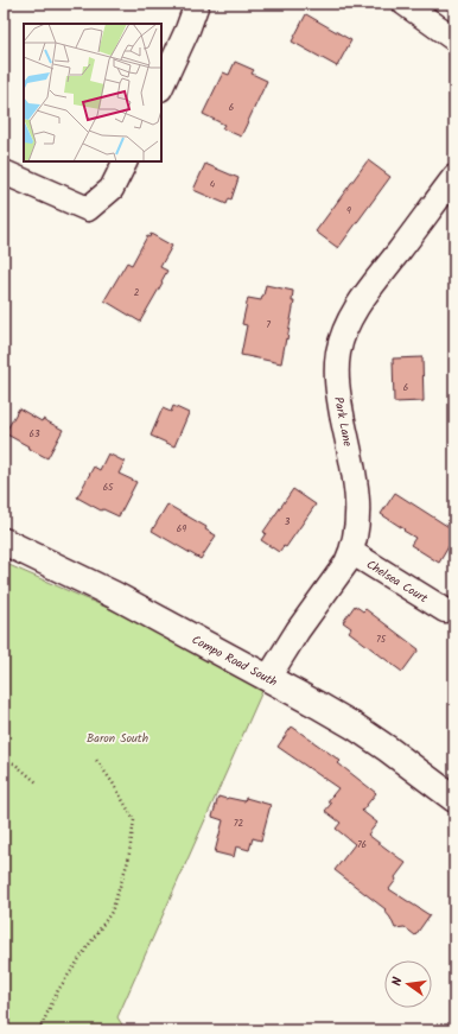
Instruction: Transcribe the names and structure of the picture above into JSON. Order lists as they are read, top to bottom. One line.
{"streets":{"main road":["Compo Road South"],"street":["Park Lane","Chelsea Court"]},"crossings":[["Park Lane","Chelsea Court"],["Park Lane","Compo Road South"]],"parks":["Baron South"],"house_numbers":["6","4","9","2","7","6","63","65","3","69","75","72","76"],"north":"left"}
